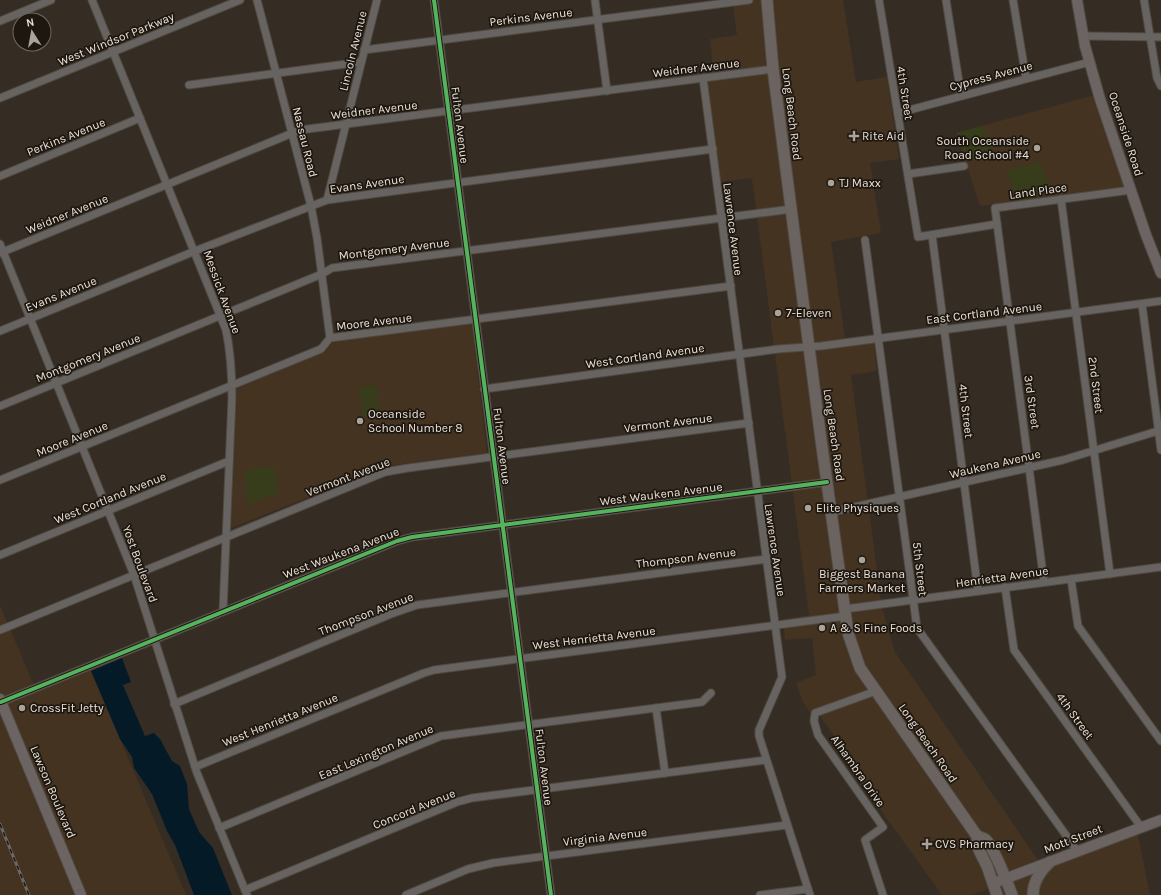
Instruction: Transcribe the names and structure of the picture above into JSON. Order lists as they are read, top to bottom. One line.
{"streets":{"main road":["Long Beach Road","Oceanside Road","Lawson Boulevard","Mott Street"],"street":["Perkins Avenue","West Windsor Parkway","Lincoln Avenue","Weidner Avenue","Cypress Avenue","4th Street","Fulton Avenue","Nassau Road","Evans Avenue","Land Place","Lawrence Avenue","Montgomery Avenue","Messick Avenue","East Cortland Avenue","Moore Avenue","West Cortland Avenue","2nd Street","3rd Street","Vermont Avenue","Waukena Avenue","West Waukena Avenue","Thompson Avenue","Yost Boulevard","5th Street","Henrietta Avenue","West Henrietta Avenue","East Lexington Avenue","Alhambra Drive","Concord Avenue","Virginia Avenue"]},"crossings":[["Perkins Avenue","Lincoln Avenue"],["Perkins Avenue","Fulton Avenue"],["Perkins Avenue","Messick Avenue"],["West Windsor Parkway","Messick Avenue"],["Lincoln Avenue","Weidner Avenue"],["Lincoln Avenue","Evans Avenue"],["Weidner Avenue","Long Beach Road"],["Weidner Avenue","Fulton Avenue"],["Weidner Avenue","Nassau Road"],["Weidner Avenue","Lawrence Avenue"],["Weidner Avenue","Messick Avenue"],["Weidner Avenue","Yost Boulevard"],["Cypress Avenue","4th Street"],["Cypress Avenue","Oceanside Road"],["4th Street","East Cortland Avenue"],["4th Street","Waukena Avenue"],["4th Street","Henrietta Avenue"],["4th Street","Mott Street"],["Long Beach Road","Montgomery Avenue"],["Long Beach Road","East Cortland Avenue"],["Long Beach Road","West Cortland Avenue"],["Long Beach Road","Waukena Avenue"],["Long Beach Road","West Waukena Avenue"],["Long Beach Road","Henrietta Avenue"],["Long Beach Road","West Henrietta Avenue"],["Long Beach Road","Alhambra Drive"],["Long Beach Road","Mott Street"],["Fulton Avenue","Evans Avenue"],["Fulton Avenue","Montgomery Avenue"],["Fulton Avenue","Moore Avenue"],["Fulton Avenue","West Cortland Avenue"],["Fulton Avenue","Vermont Avenue"],["Fulton Avenue","West Waukena Avenue"],["Fulton Avenue","Thompson Avenue"],["Fulton Avenue","West Henrietta Avenue"],["Fulton Avenue","East Lexington Avenue"],["Fulton Avenue","Concord Avenue"],["Fulton Avenue","Virginia Avenue"],["Oceanside Road","Land Place"],["Nassau Road","Evans Avenue"],["Nassau Road","Montgomery Avenue"],["Nassau Road","Moore Avenue"],["Evans Avenue","Lawrence Avenue"],["Evans Avenue","Messick Avenue"],["Evans Avenue","Yost Boulevard"],["Land Place","2nd Street"],["Land Place","3rd Street"],["Lawrence Avenue","Montgomery Avenue"],["Lawrence Avenue","Moore Avenue"],["Lawrence Avenue","West Cortland Avenue"],["Lawrence Avenue","Vermont Avenue"],["Lawrence Avenue","West Waukena Avenue"],["Lawrence Avenue","Thompson Avenue"],["Lawrence Avenue","West Henrietta Avenue"],["Lawrence Avenue","Concord Avenue"],["Lawrence Avenue","Virginia Avenue"],["Montgomery Avenue","Messick Avenue"],["Montgomery Avenue","Yost Boulevard"],["Messick Avenue","Moore Avenue"],["Messick Avenue","West Cortland Avenue"],["Messick Avenue","Vermont Avenue"],["Messick Avenue","West Waukena Avenue"],["East Cortland Avenue","West Cortland Avenue"],["East Cortland Avenue","2nd Street"],["East Cortland Avenue","3rd Street"],["East Cortland Avenue","5th Street"],["Moore Avenue","Yost Boulevard"],["West Cortland Avenue","Yost Boulevard"],["2nd Street","Waukena Avenue"],["2nd Street","Henrietta Avenue"],["3rd Street","Waukena Avenue"],["3rd Street","Henrietta Avenue"],["Vermont Avenue","Yost Boulevard"],["Waukena Avenue","5th Street"],["West Waukena Avenue","Yost Boulevard"],["West Waukena Avenue","Lawson Boulevard"],["Thompson Avenue","Yost Boulevard"],["Yost Boulevard","West Henrietta Avenue"],["Yost Boulevard","East Lexington Avenue"],["Yost Boulevard","Concord Avenue"],["5th Street","Henrietta Avenue"],["5th Street","Mott Street"],["Henrietta Avenue","West Henrietta Avenue"]],"places":{"health":["Rite Aid","CVS Pharmacy"],"other":["South Oceanside Road School #4","TJ Maxx","7-Eleven","Oceanside School Number 8","Elite Physiques","Biggest Banana Farmers Market","A & S Fine Foods","CrossFit Jetty"]},"north":"top"}
